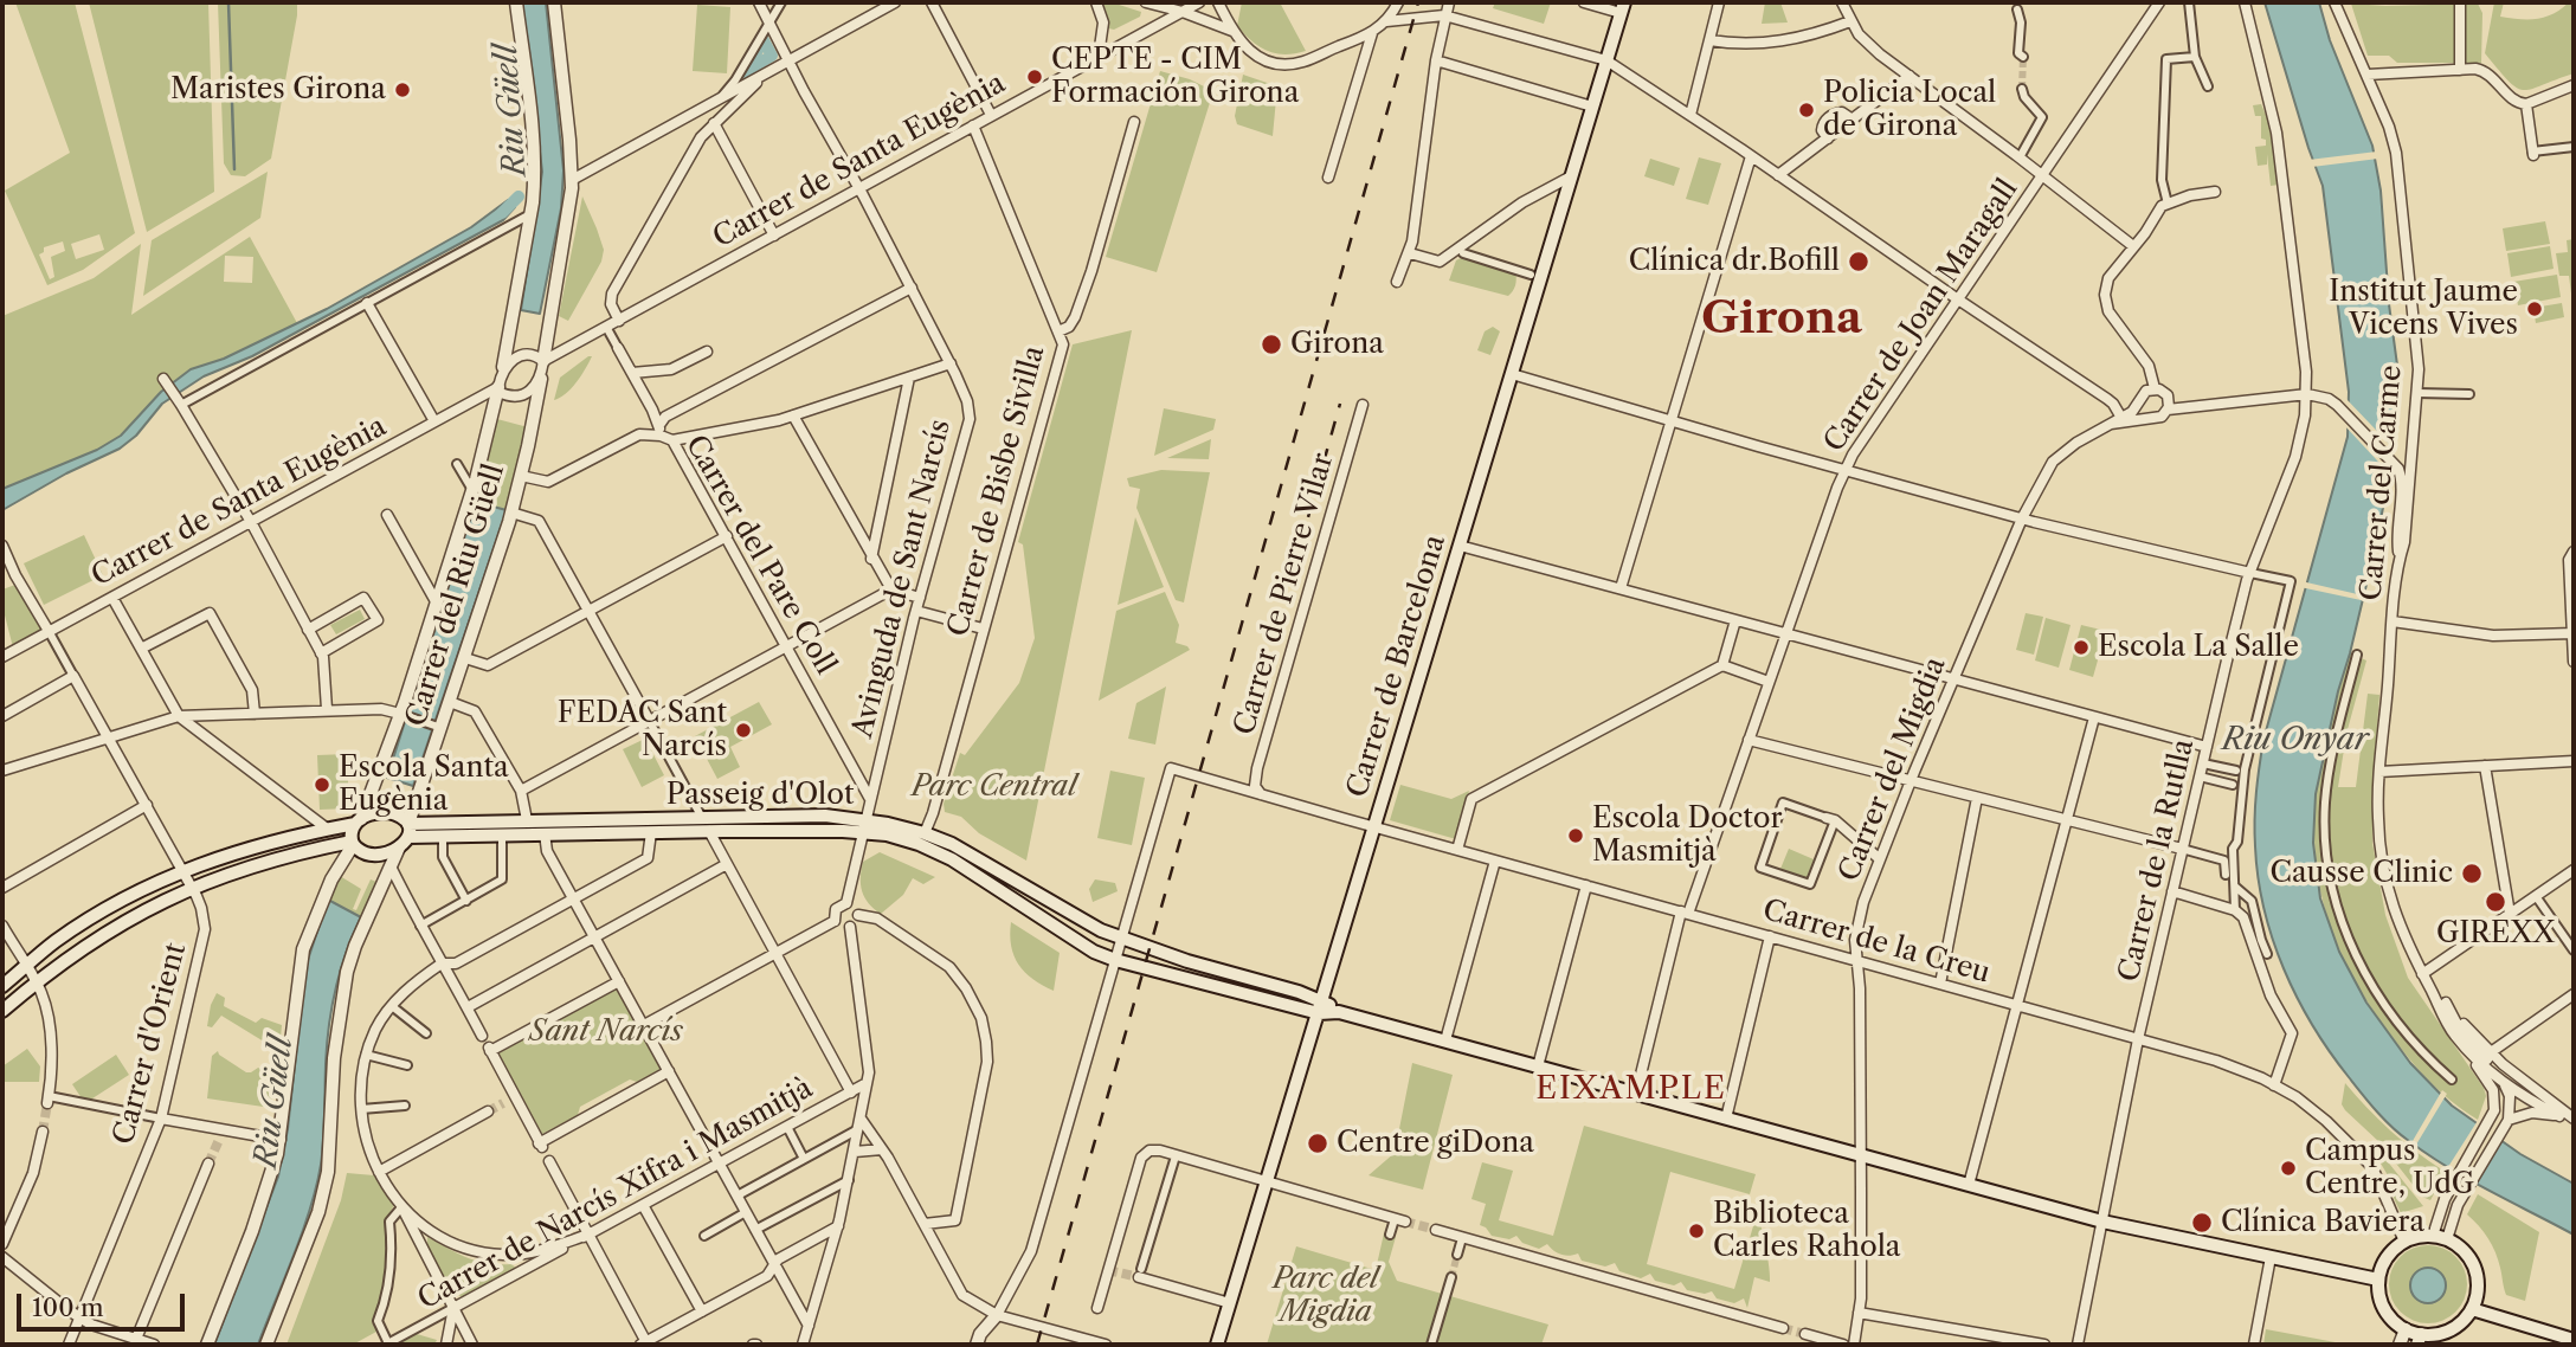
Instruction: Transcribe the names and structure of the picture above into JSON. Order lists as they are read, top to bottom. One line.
{"streets":{"main road":["Carrer de Barcelona","Passeig d'Olot"],"street":["Carrer de Santa Eugènia","Carrer de Joan Maragall","Carrer del Carme","Carrer de Bisbe Sivilla","Carrer del Pare Coll","Avinguda de Sant Narcís","Carrer de Pierre Vilar","Carrer del Riu Güell","Carrer del Migdia","Carrer de la Rutlla","Carrer de la Creu","Carrer d'Orient","Carrer de Narcís Xifra i Masmitjà"]},"crossings":[["Carrer de Santa Eugènia","Avinguda de Sant Narcís"],["Carrer de Santa Eugènia","Carrer del Riu Güell"],["Carrer de Santa Eugènia","Carrer d'Orient"],["Carrer de Joan Maragall","Carrer de la Creu"],["Carrer de Bisbe Sivilla","Passeig d'Olot"],["Carrer del Pare Coll","Avinguda de Sant Narcís"],["Avinguda de Sant Narcís","Passeig d'Olot"],["Carrer de Pierre Vilar","Carrer de la Creu"],["Carrer del Riu Güell","Passeig d'Olot"],["Carrer de Barcelona","Passeig d'Olot"],["Carrer de Barcelona","Carrer de la Creu"],["Carrer del Migdia","Carrer de la Creu"],["Passeig d'Olot","Carrer de la Creu"],["Carrer de la Rutlla","Carrer de la Creu"]],"districts":["Girona","EIXAMPLE"],"water":["Riu Güell","Riu Onyar"],"parks":["Parc Central","Sant Narcís","Parc del Migdia"],"places":["CEPTE - CIM Formación Girona","Maristes Girona","Policia Local de Girona","Clínica dr.Bofill","Institut Jaume Vicens Vives","Girona","Escola La Salle","FEDAC Sant Narcís","Escola Santa Eugènia","Escola Doctor Masmitjà","Causse Clinic","GIREXX","Centre giDona","Campus Centre, UdG","Clínica Baviera","Biblioteca Carles Rahola"],"scale_bar":"100 m"}
